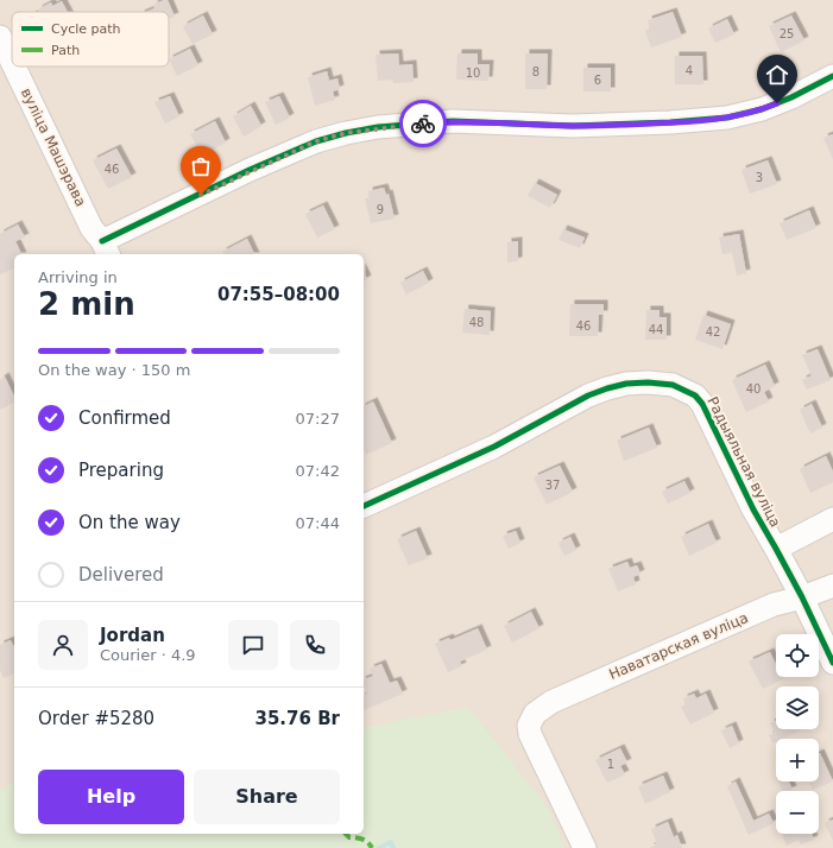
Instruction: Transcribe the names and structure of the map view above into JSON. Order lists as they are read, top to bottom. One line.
{"streets":{"street":["вуліца Машэрава","Радыяльная вуліца","Наватарская вуліца"]},"crossings":[["Радыяльная вуліца","Наватарская вуліца"]],"house_numbers":["25","4","8","10","6","46","3","9","48","46","44","42","40","37","1"],"legend":["Cycle path","Path"],"page":{"heading":["2 min","Arriving in","07:55–08:00"],"panel":["Jordan","Courier · 4.9","Order #5280","35.76 Br"],"bar":"On the way · 150 m","list":[["Confirmed","07:27"],["Preparing","07:42"],["On the way","07:44"],"Delivered"],"map_buttons":["+","−"],"buttons":["Help","Share"]}}
